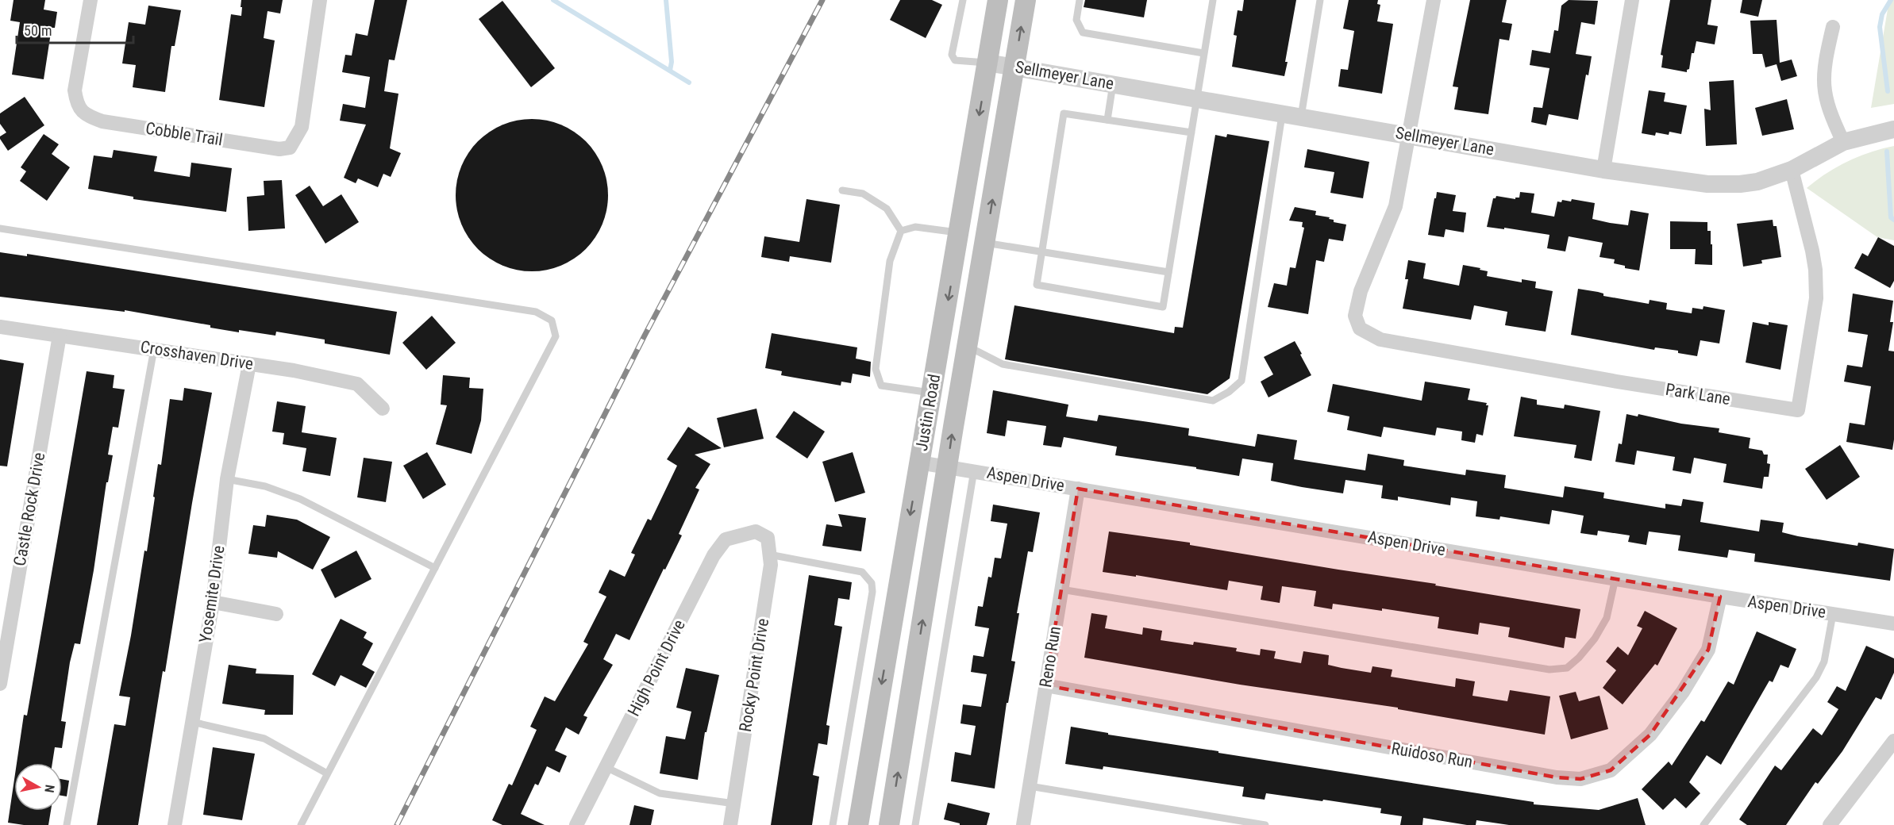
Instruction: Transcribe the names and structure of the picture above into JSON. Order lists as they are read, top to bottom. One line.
{"streets":{"main road":["Justin Road"],"street":["Sellmeyer Lane","Cobble Trail","Crosshaven Drive","Park Lane","Aspen Drive","Castle Rock Drive","Yosemite Drive","Reno Run","High Point Drive","Rocky Point Drive","Ruidoso Run"]},"crossings":[["Sellmeyer Lane","Park Lane"],["Sellmeyer Lane","Justin Road"],["Crosshaven Drive","Castle Rock Drive"],["Crosshaven Drive","Yosemite Drive"],["Justin Road","Aspen Drive"],["Aspen Drive","Reno Run"],["Aspen Drive","Ruidoso Run"],["Reno Run","Ruidoso Run"],["High Point Drive","Rocky Point Drive"]],"scale_bar":"50 m","north":"right"}
